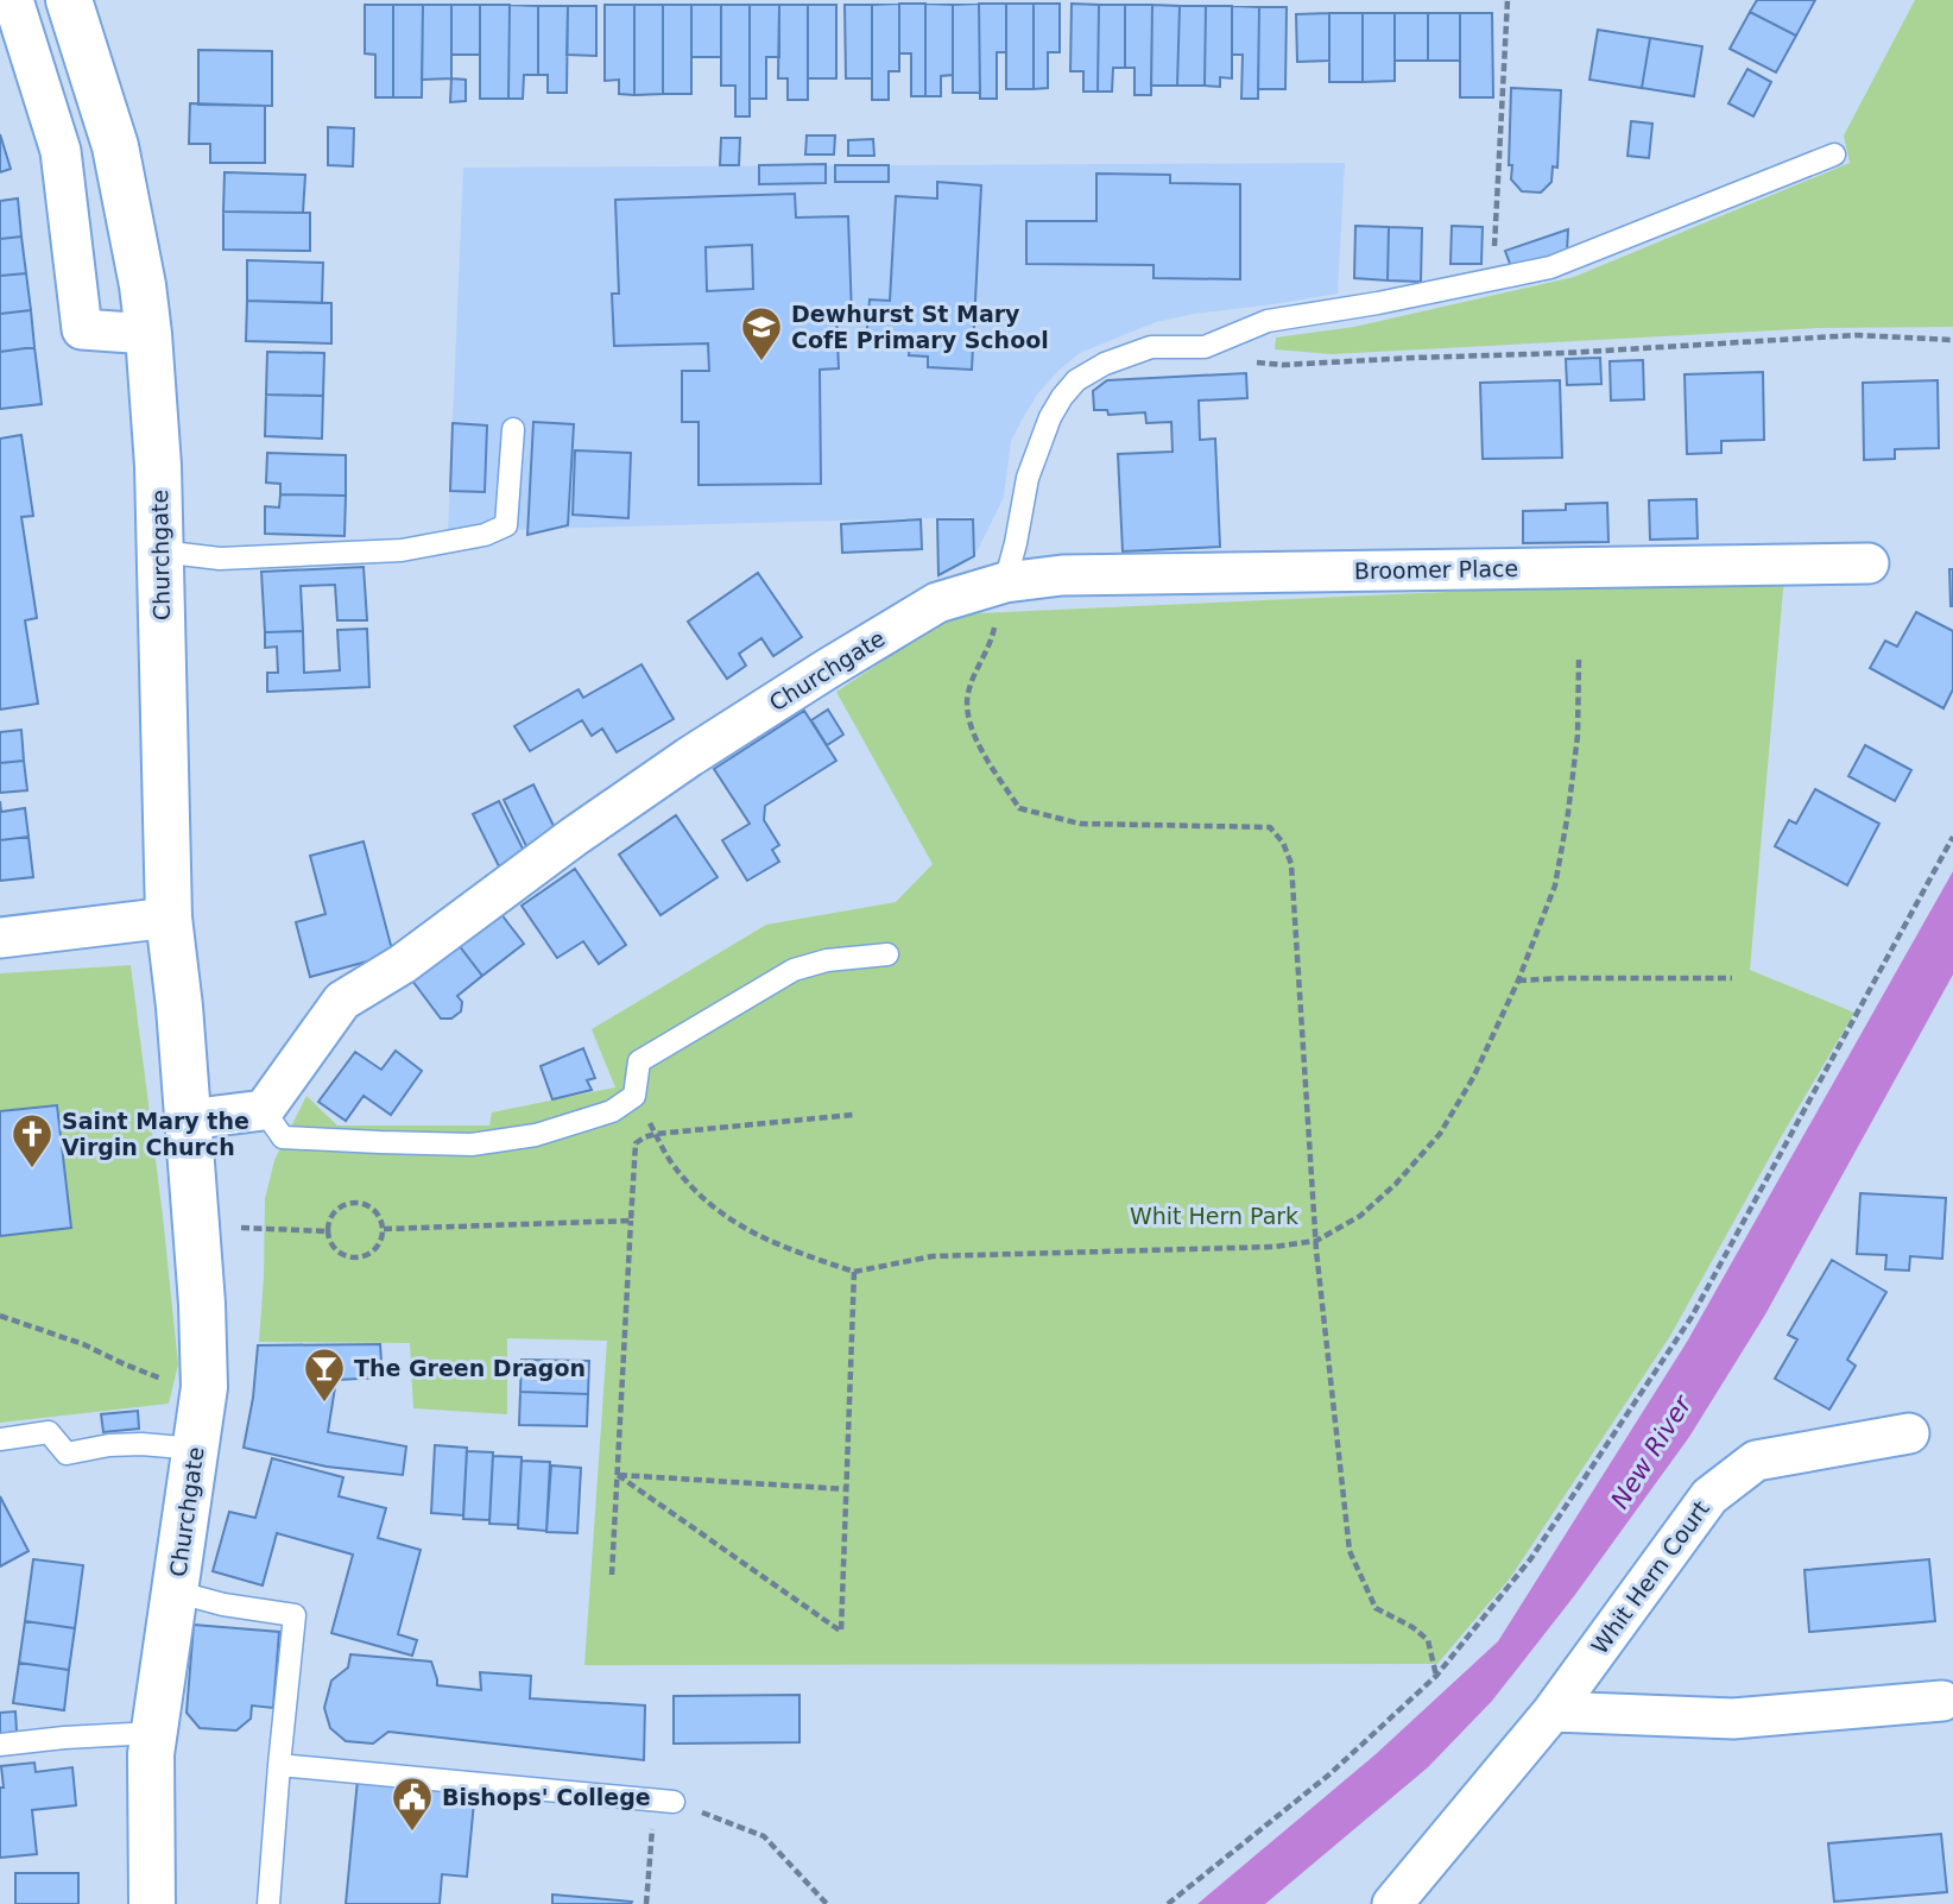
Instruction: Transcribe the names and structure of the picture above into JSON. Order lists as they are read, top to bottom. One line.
{"streets":{"street":["Churchgate","Broomer Place","Whit Hern Court"]},"crossings":[["Churchgate","Broomer Place"]],"water":["New River"],"parks":["Whit Hern Park"],"places":{"school or university":["Dewhurst St Mary CofE Primary School"],"church":["Saint Mary the Virgin Church"],"bar":["The Green Dragon"],"public building":["Bishops' College"]}}
